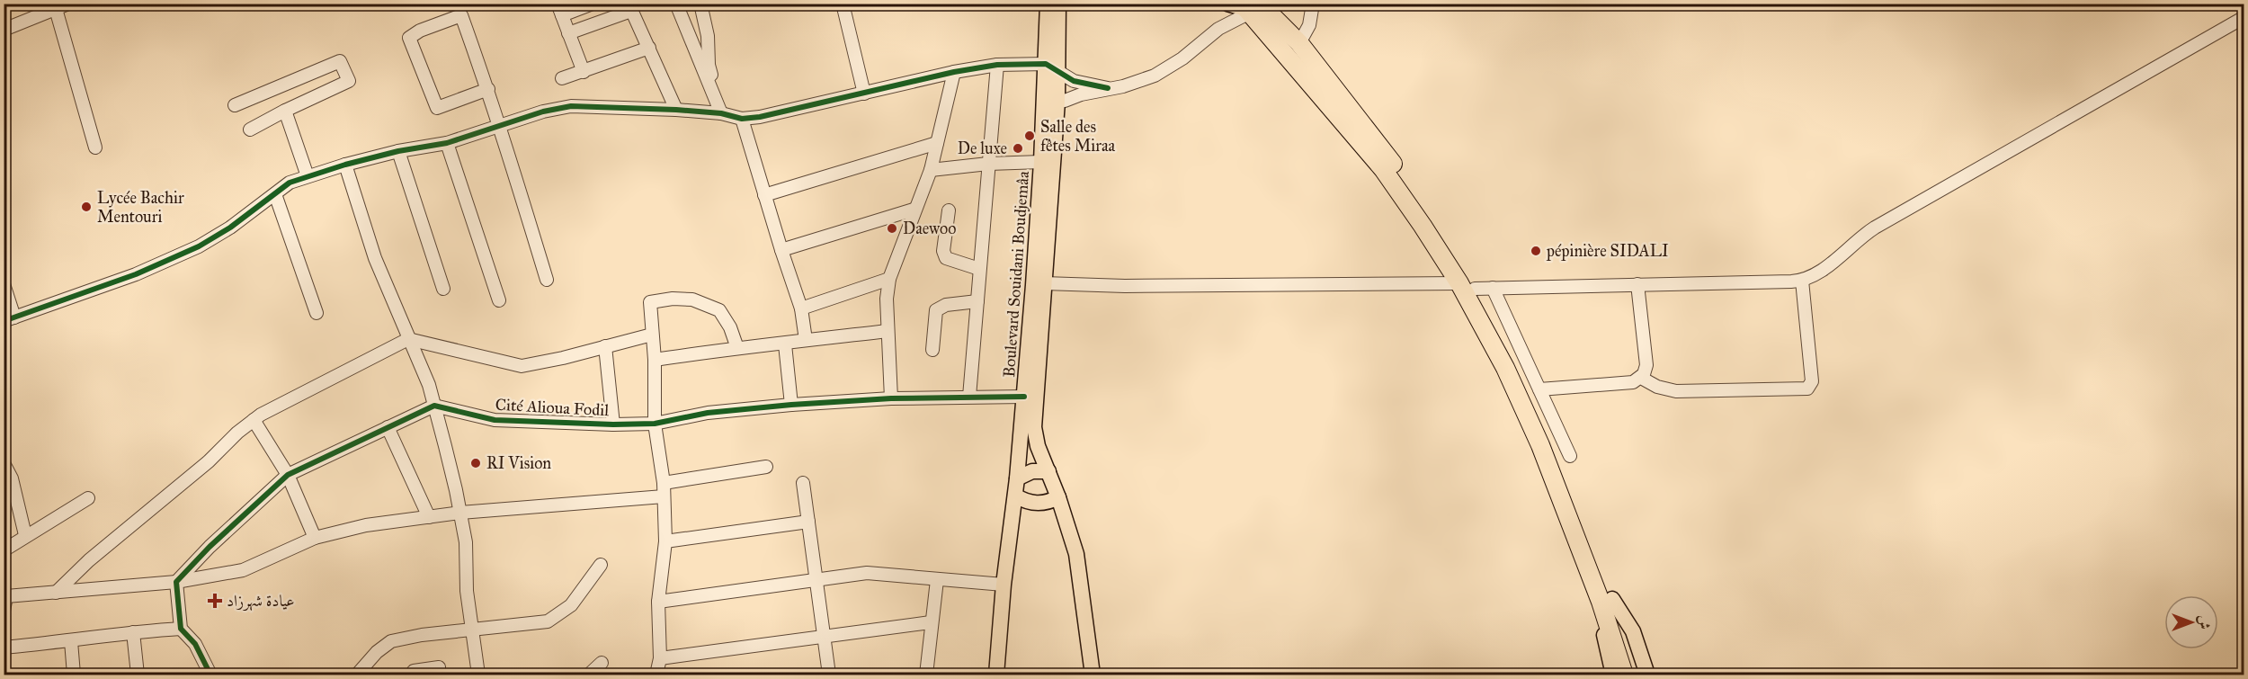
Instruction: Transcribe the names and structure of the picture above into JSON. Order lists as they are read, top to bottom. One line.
{"streets":{"main road":["Boulevard Souidani Boudjemâa"],"street":["Cité Alioua Fodil"]},"crossings":[["Boulevard Souidani Boudjemâa","Cité Alioua Fodil"]],"places":{"other":["Salle des fêtes Miraa","De luxe","Lycée Bachir Mentouri","Daewoo","pépinière SIDALI","RI Vision"],"health":["عيادة شهرزاد"]},"north":"right"}
